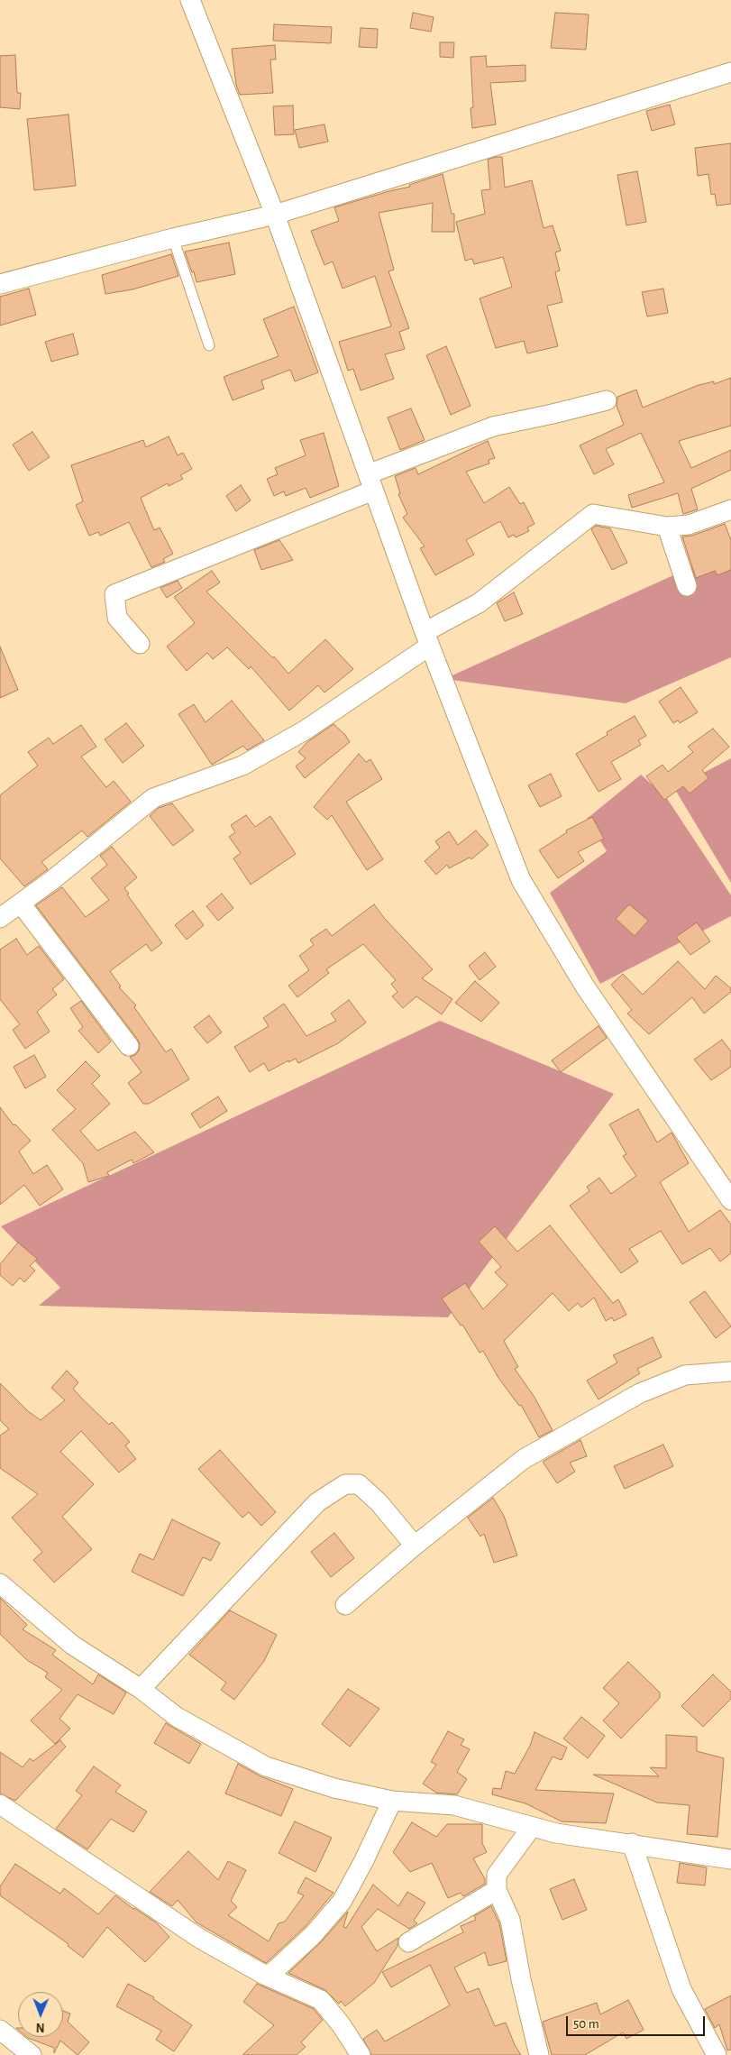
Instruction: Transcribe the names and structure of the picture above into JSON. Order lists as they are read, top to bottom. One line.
{"scale_bar":"50 m","north":"bottom"}
